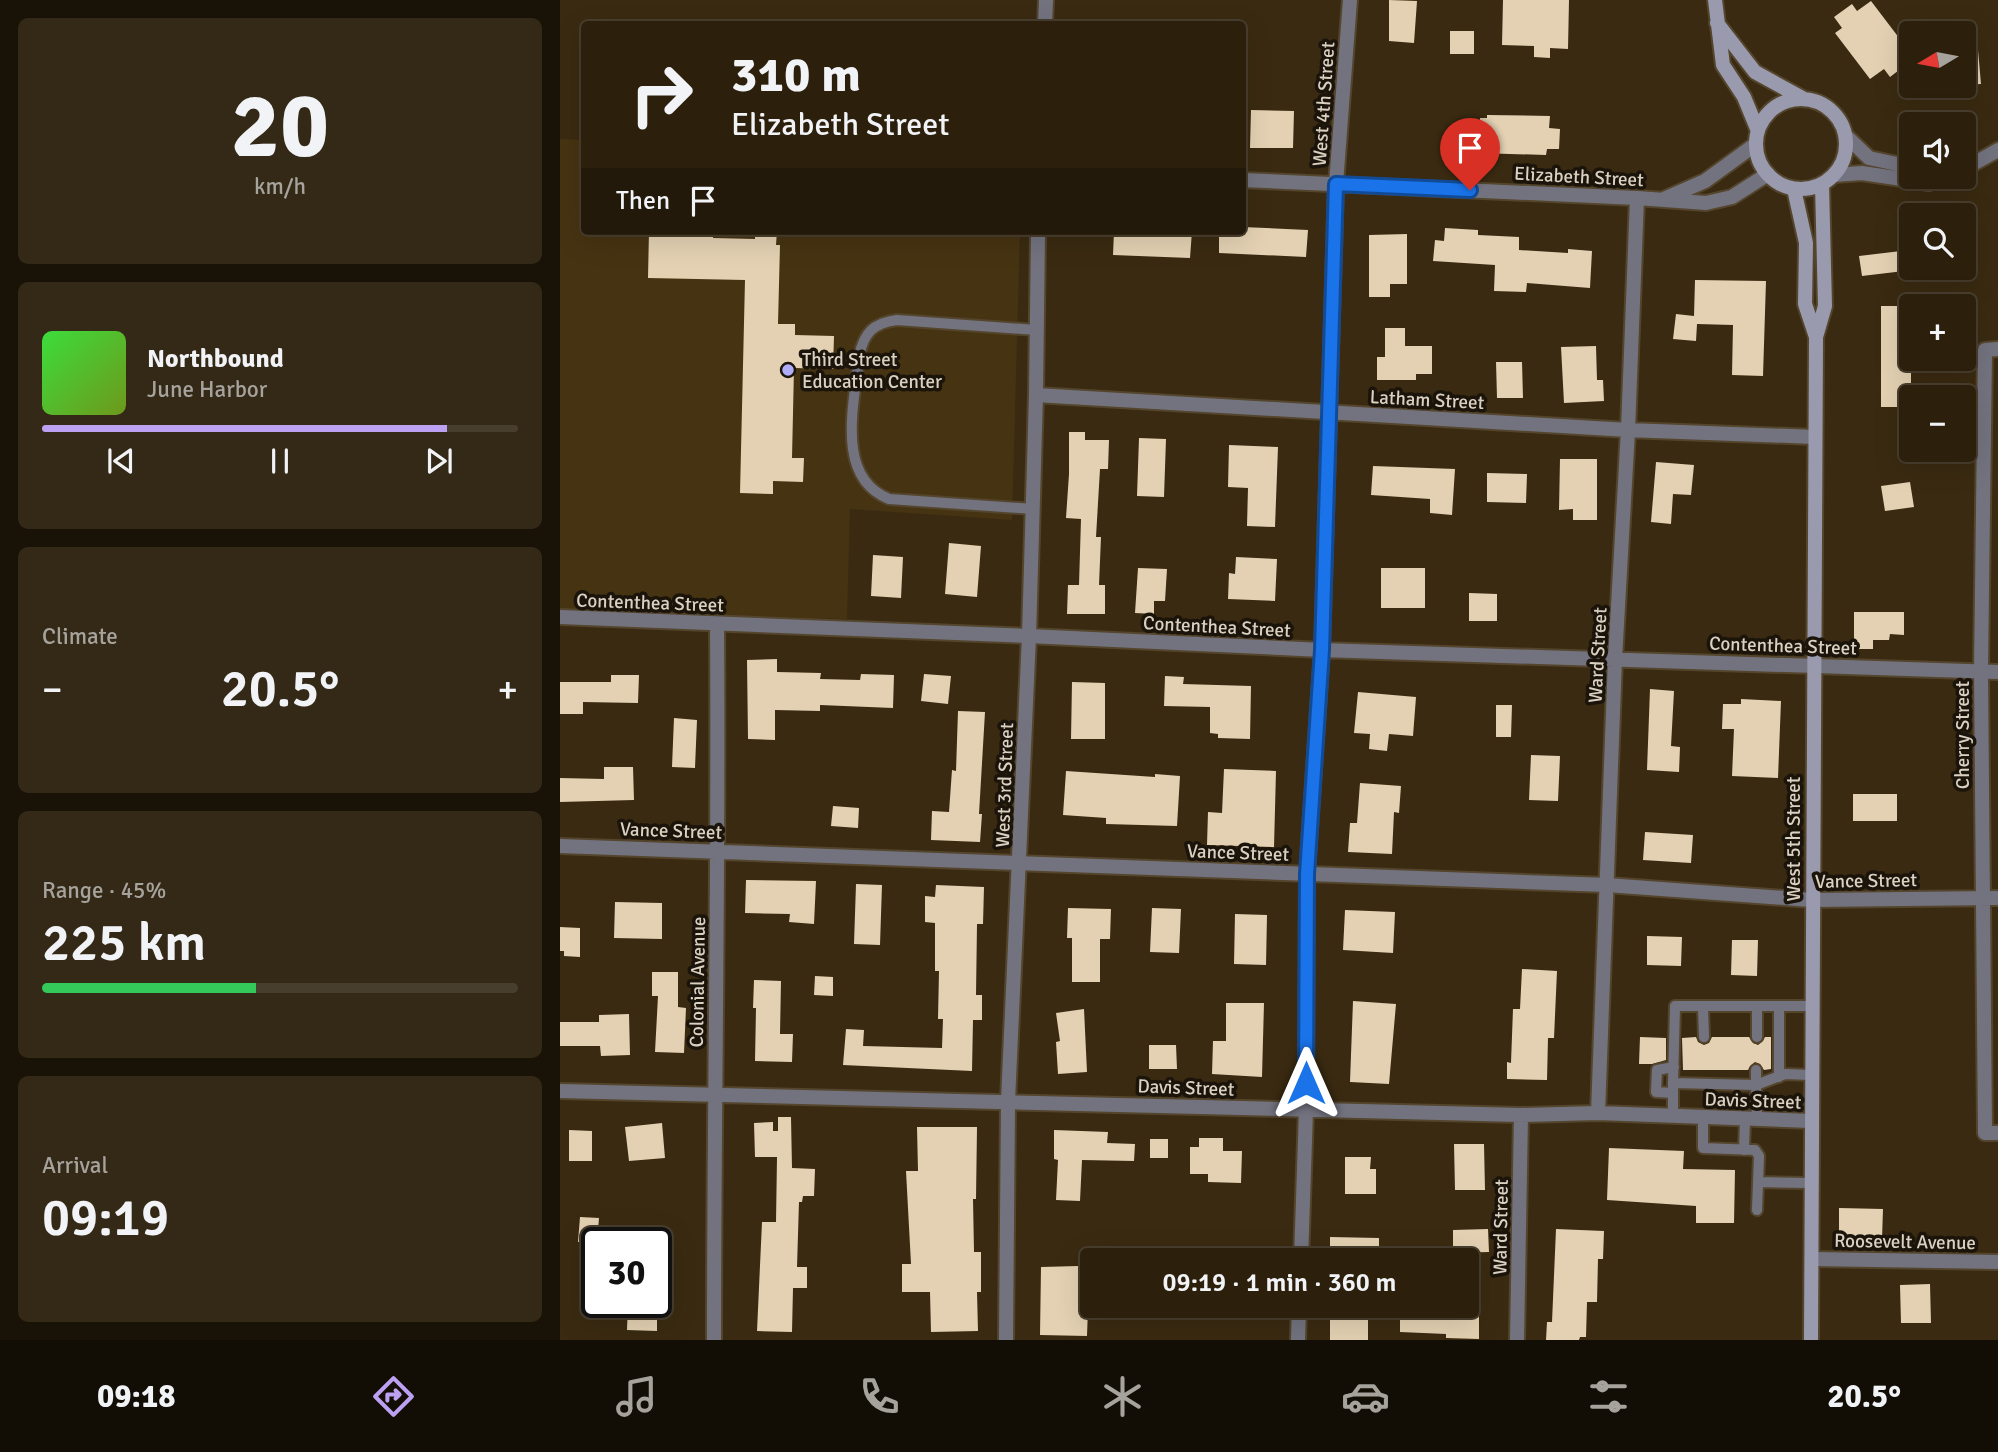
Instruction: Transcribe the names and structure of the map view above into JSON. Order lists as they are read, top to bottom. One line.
{"streets":{"main road":["West 5th Street"],"street":["West 4th Street","Elizabeth Street","Latham Street","Contenthea Street","Ward Street","Cherry Street","West 3rd Street","Vance Street","Colonial Avenue","Davis Street","Roosevelt Avenue"]},"crossings":[["West 4th Street","Elizabeth Street"],["West 4th Street","Latham Street"],["West 4th Street","Contenthea Street"],["West 4th Street","Vance Street"],["West 4th Street","Davis Street"],["Elizabeth Street","Ward Street"],["Elizabeth Street","West 5th Street"],["Latham Street","Ward Street"],["Latham Street","West 3rd Street"],["Latham Street","West 5th Street"],["Contenthea Street","Ward Street"],["Contenthea Street","Cherry Street"],["Contenthea Street","West 3rd Street"],["Contenthea Street","West 5th Street"],["Contenthea Street","Colonial Avenue"],["Ward Street","Vance Street"],["Ward Street","Davis Street"],["Cherry Street","Vance Street"],["West 3rd Street","Vance Street"],["West 3rd Street","Davis Street"],["Vance Street","West 5th Street"],["Vance Street","Colonial Avenue"],["West 5th Street","Davis Street"],["West 5th Street","Roosevelt Avenue"],["Colonial Avenue","Davis Street"]],"places":["Third Street Education Center"],"north":"left","page":{"tile":[["20","km/h"],"Climate",["Range · 45%","225 km"],["Arrival","09:19"]],"map_buttons":["+","−"],"turn":["310 m","Elizabeth Street"],"then":"Then","song":["Northbound","June Harbor"],"heat":["−","20.5°","+"],"limit":"30","trip":"09:19 · 1 min · 360 m","tabs":["09:18","20.5°"]}}
